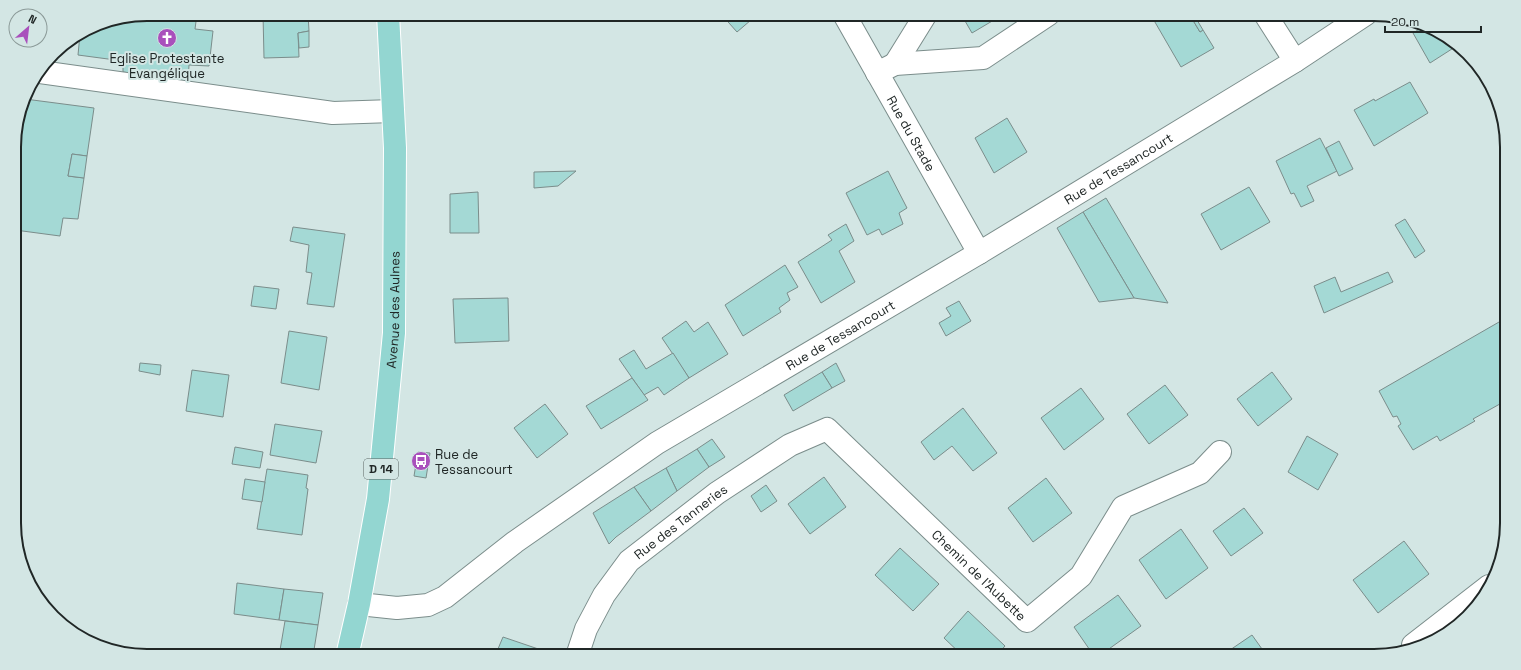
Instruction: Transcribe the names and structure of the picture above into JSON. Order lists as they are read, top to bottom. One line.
{"streets":{"main road":["Avenue des Aulnes","D 14"],"street":["Rue du Stade","Rue de Tessancourt","Rue des Tanneries","Chemin de l'Aubette"]},"crossings":[["Rue du Stade","Rue de Tessancourt"],["Rue de Tessancourt","Avenue des Aulnes"],["Rue de Tessancourt","D 14"],["Avenue des Aulnes","D 14"],["Rue des Tanneries","Chemin de l'Aubette"]],"places":{"church":["Eglise Protestante Evangélique"],"bus stop":["Rue de Tessancourt"]},"scale_bar":"20 m","north":"top right"}
